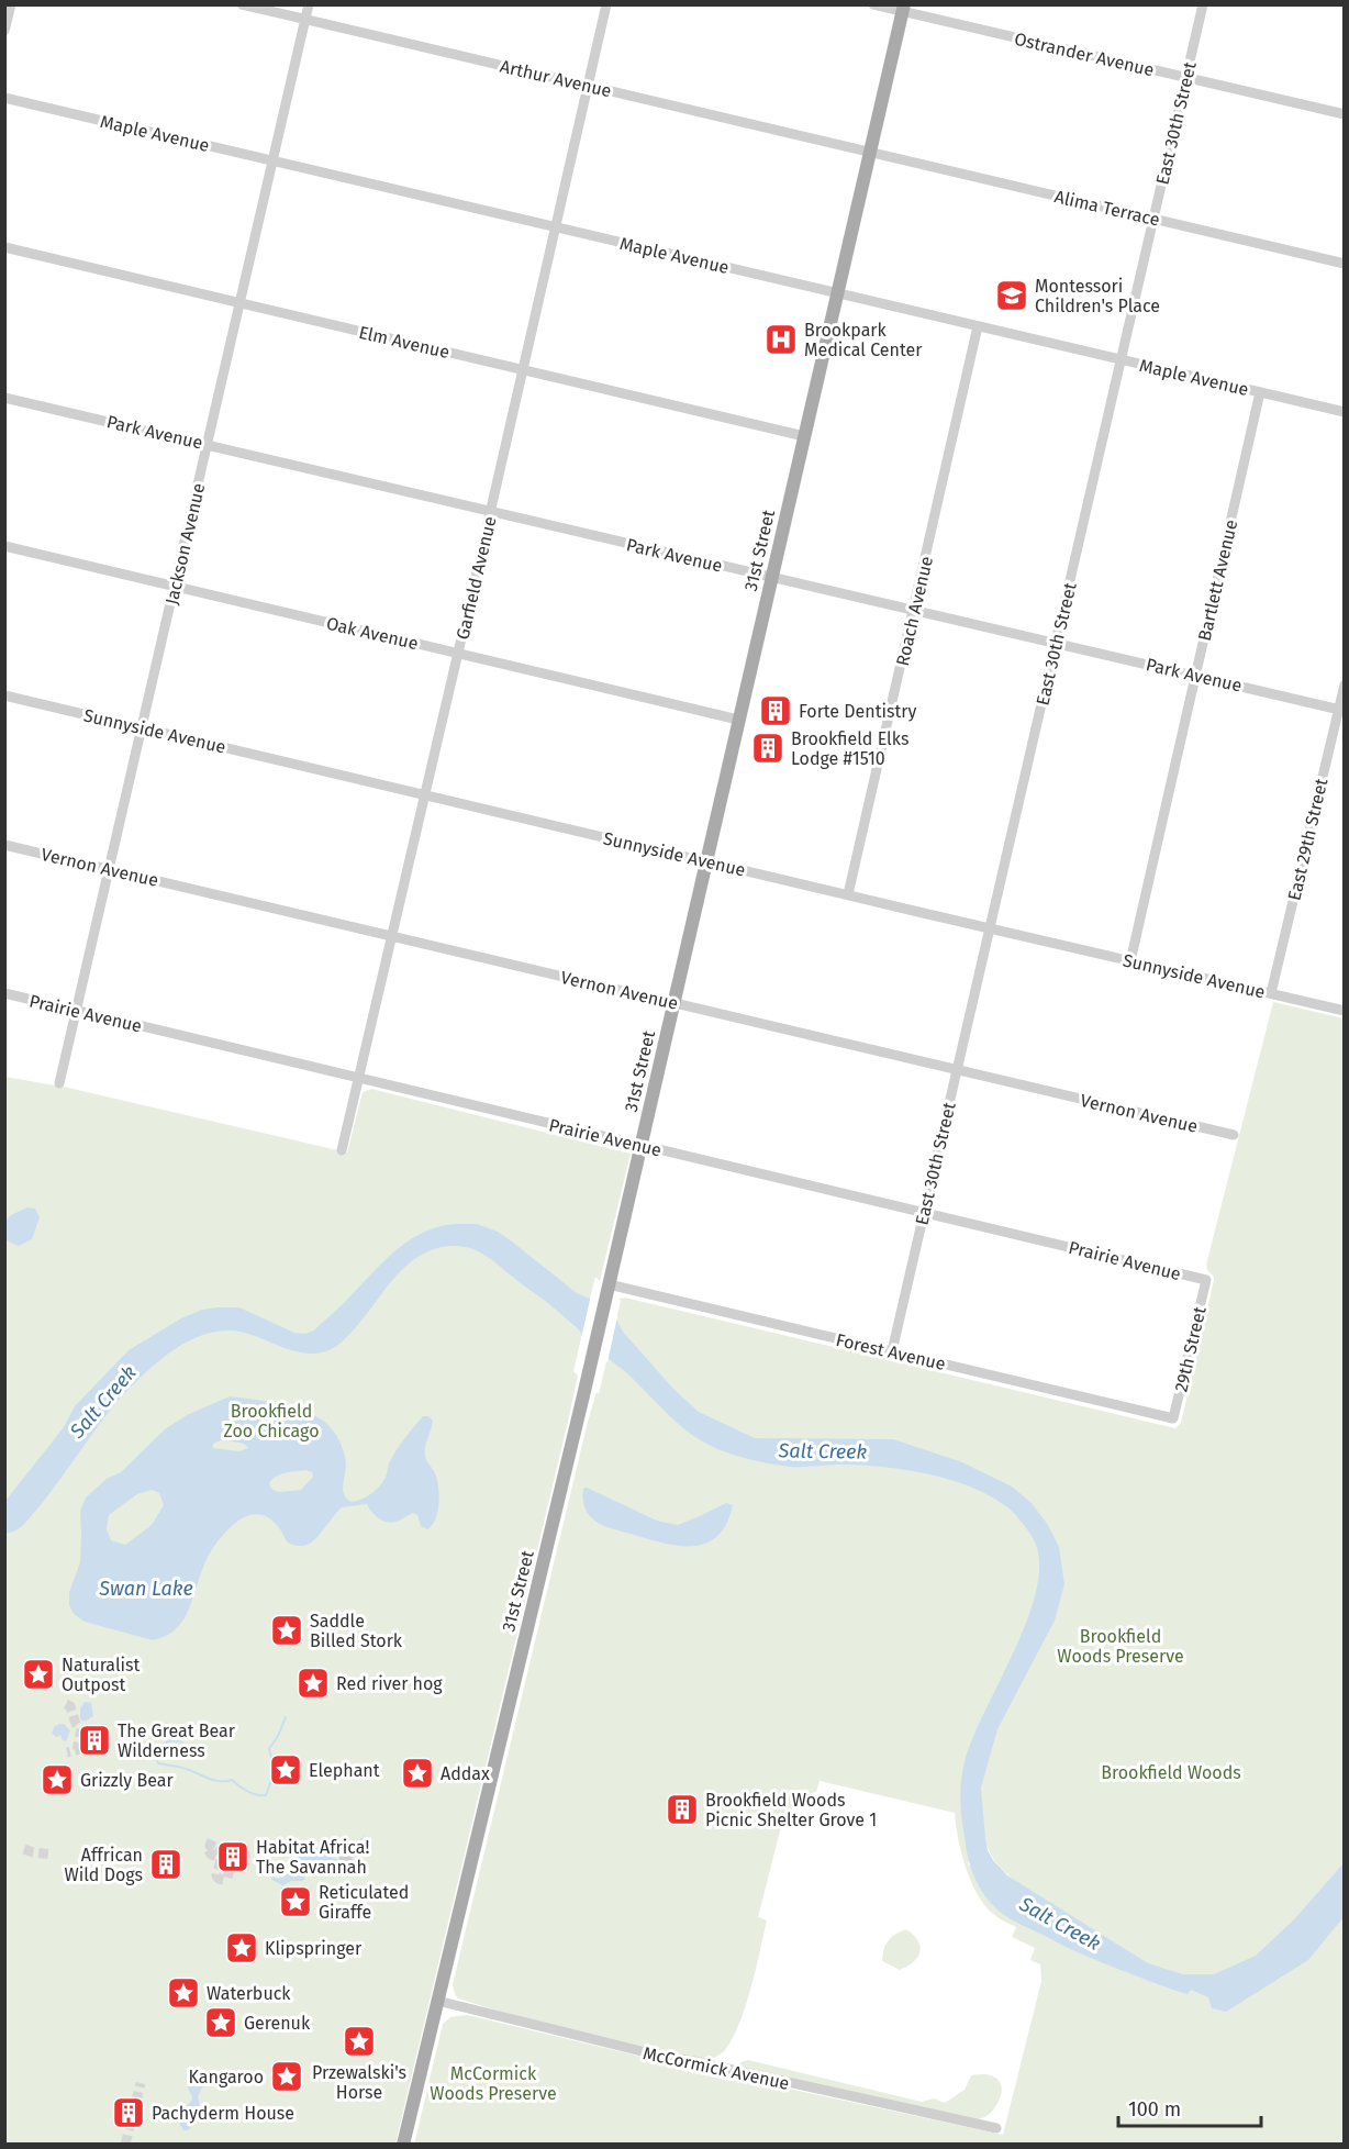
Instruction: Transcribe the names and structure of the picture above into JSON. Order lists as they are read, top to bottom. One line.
{"streets":{"main road":["31st Street"],"street":["Ostrander Avenue","Arthur Avenue","East 30th Street","Maple Avenue","Alima Terrace","Elm Avenue","Park Avenue","Jackson Avenue","Garfield Avenue","Bartlett Avenue","Roach Avenue","Oak Avenue","Sunnyside Avenue","East 29th Street","Vernon Avenue","Prairie Avenue","29th Street","Forest Avenue","McCormick Avenue"]},"crossings":[["Ostrander Avenue","East 30th Street"],["Ostrander Avenue","31st Street"],["Arthur Avenue","Alima Terrace"],["Arthur Avenue","Jackson Avenue"],["Arthur Avenue","31st Street"],["Arthur Avenue","Garfield Avenue"],["East 30th Street","Maple Avenue"],["East 30th Street","Alima Terrace"],["East 30th Street","Park Avenue"],["East 30th Street","Sunnyside Avenue"],["East 30th Street","Vernon Avenue"],["East 30th Street","Prairie Avenue"],["East 30th Street","Forest Avenue"],["Maple Avenue","Jackson Avenue"],["Maple Avenue","31st Street"],["Maple Avenue","Garfield Avenue"],["Maple Avenue","Bartlett Avenue"],["Maple Avenue","Roach Avenue"],["Alima Terrace","31st Street"],["Elm Avenue","Jackson Avenue"],["Elm Avenue","31st Street"],["Elm Avenue","Garfield Avenue"],["Park Avenue","Jackson Avenue"],["Park Avenue","31st Street"],["Park Avenue","Garfield Avenue"],["Park Avenue","Bartlett Avenue"],["Park Avenue","Roach Avenue"],["Park Avenue","East 29th Street"],["Jackson Avenue","Oak Avenue"],["Jackson Avenue","Sunnyside Avenue"],["Jackson Avenue","Vernon Avenue"],["Jackson Avenue","Prairie Avenue"],["31st Street","Oak Avenue"],["31st Street","Sunnyside Avenue"],["31st Street","Vernon Avenue"],["31st Street","Prairie Avenue"],["31st Street","Forest Avenue"],["31st Street","McCormick Avenue"],["Garfield Avenue","Oak Avenue"],["Garfield Avenue","Sunnyside Avenue"],["Garfield Avenue","Vernon Avenue"],["Garfield Avenue","Prairie Avenue"],["Bartlett Avenue","Sunnyside Avenue"],["Roach Avenue","Sunnyside Avenue"],["Sunnyside Avenue","East 29th Street"],["Prairie Avenue","29th Street"],["29th Street","Forest Avenue"]],"water":["Salt Creek","Swan Lake"],"parks":["Brookfield Zoo Chicago","Brookfield Woods Preserve","Brookfield Woods","McCormick Woods Preserve"],"places":{"school or university":["Montessori Children's Place"],"hospital":["Brookpark Medical Center"],"building":["Forte Dentistry","Brookfield Elks Lodge #1510","The Great Bear Wilderness","Brookfield Woods Picnic Shelter Grove 1","Habitat Africa! The Savannah","Affrican Wild Dogs","Pachyderm House"],"place":["Saddle Billed Stork","Naturalist Outpost","Red river hog","Elephant","Addax","Grizzly Bear","Reticulated Giraffe","Klipspringer","Waterbuck","Gerenuk","Przewalski's Horse","Kangaroo"]},"scale_bar":"100 m"}
